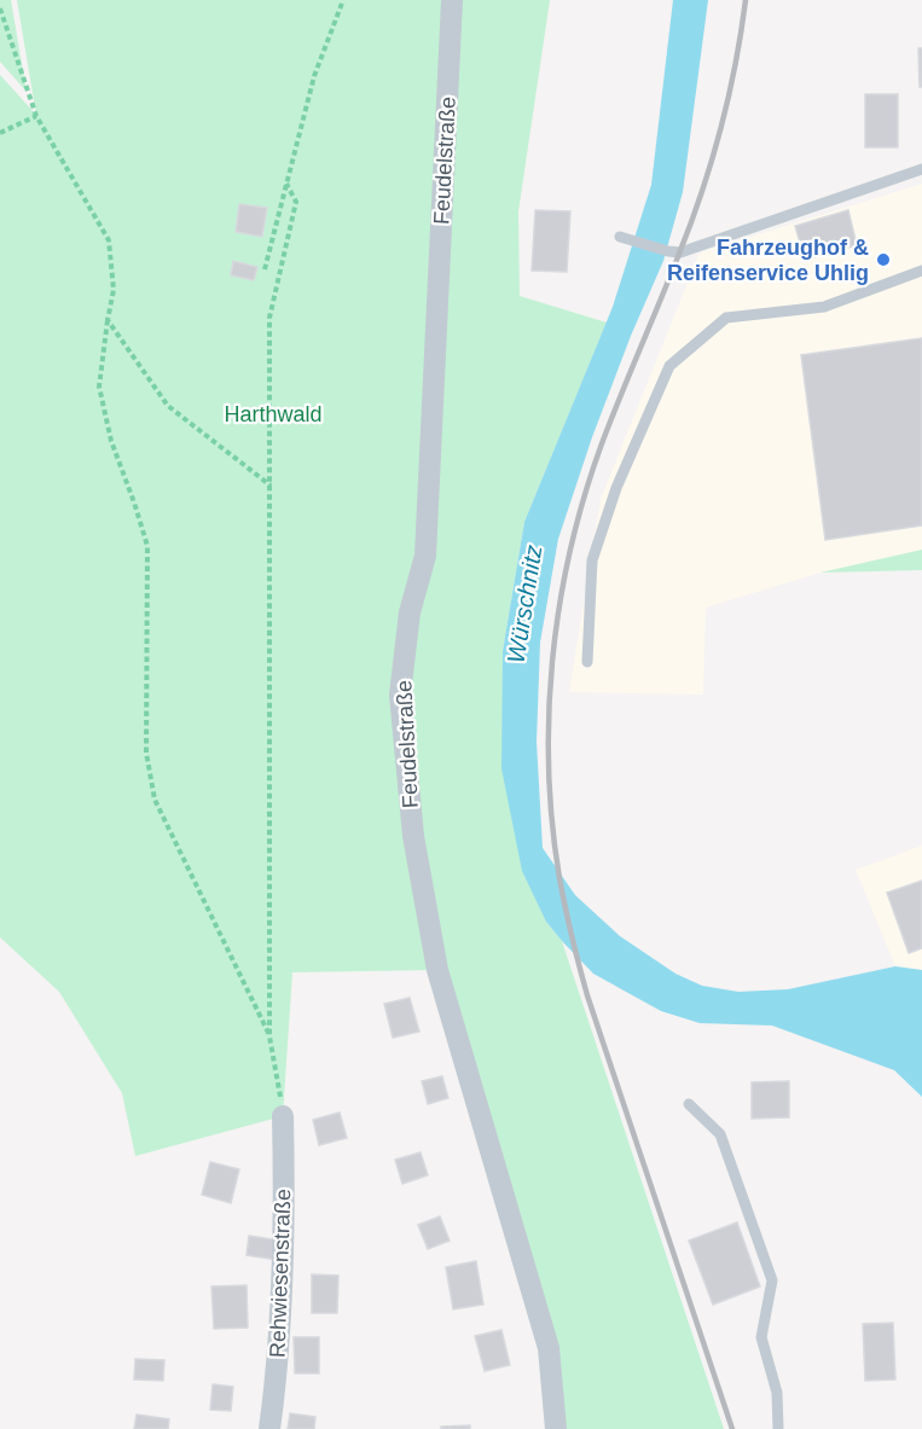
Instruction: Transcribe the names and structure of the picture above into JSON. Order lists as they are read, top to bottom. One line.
{"streets":{"street":["Feudelstraße","Rehwiesenstraße"]},"water":["Würschnitz"],"parks":["Harthwald"],"places":["Fahrzeughof & Reifenservice Uhlig"]}
